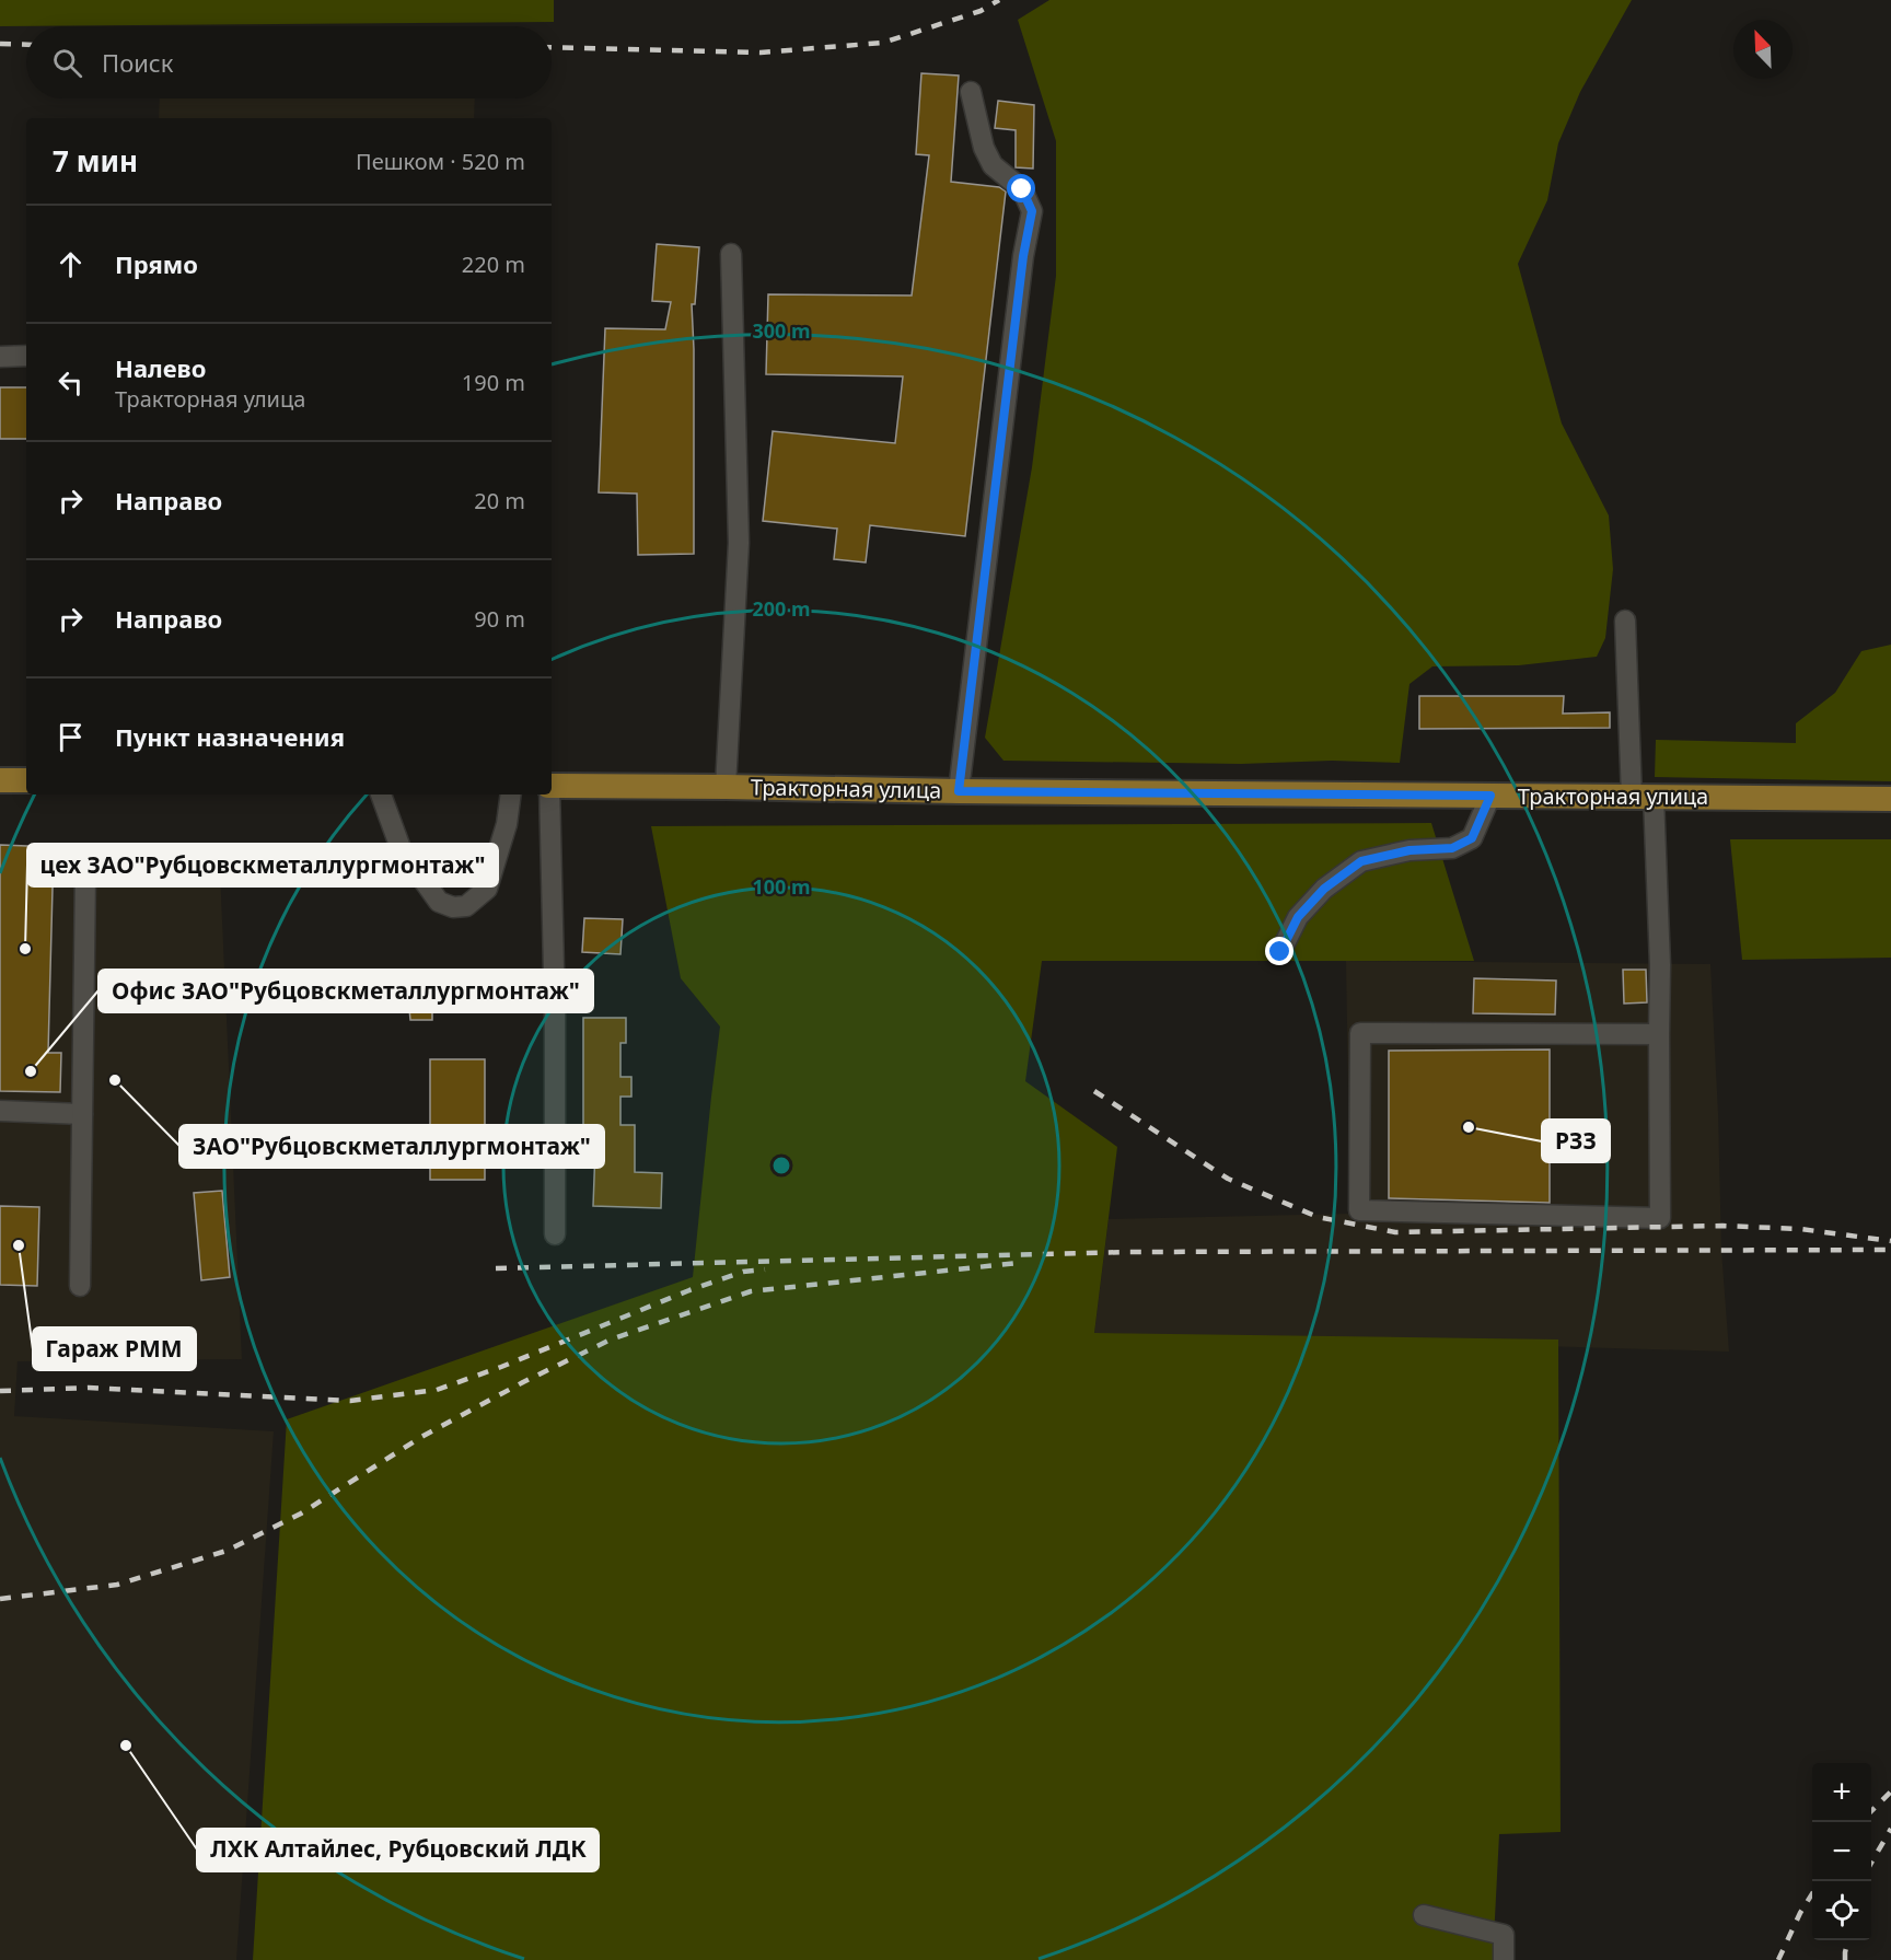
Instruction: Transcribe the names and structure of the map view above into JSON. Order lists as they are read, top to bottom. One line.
{"streets":{"main road":["Тракторная улица"]},"places":["цех ЗАО\"Рубцовскметаллургмонтаж\"","Офис ЗАО\"Рубцовскметаллургмонтаж\"","ЗАО\"Рубцовскметаллургмонтаж\"","РЗЗ","Гараж РММ","ЛХК Алтайлес, Рубцовский ЛДК"],"north":"top left","page":{"search":"Поиск","heading":["7 мин","Пешком · 520 m"],"list":[["Прямо","220 m"],["Налево","Тракторная улица","190 m"],["Направо","20 m"],["Направо","90 m"],"Пункт назначения"],"map_buttons":["+","−"]},"rings":["300 m","200 m","100 m"]}
